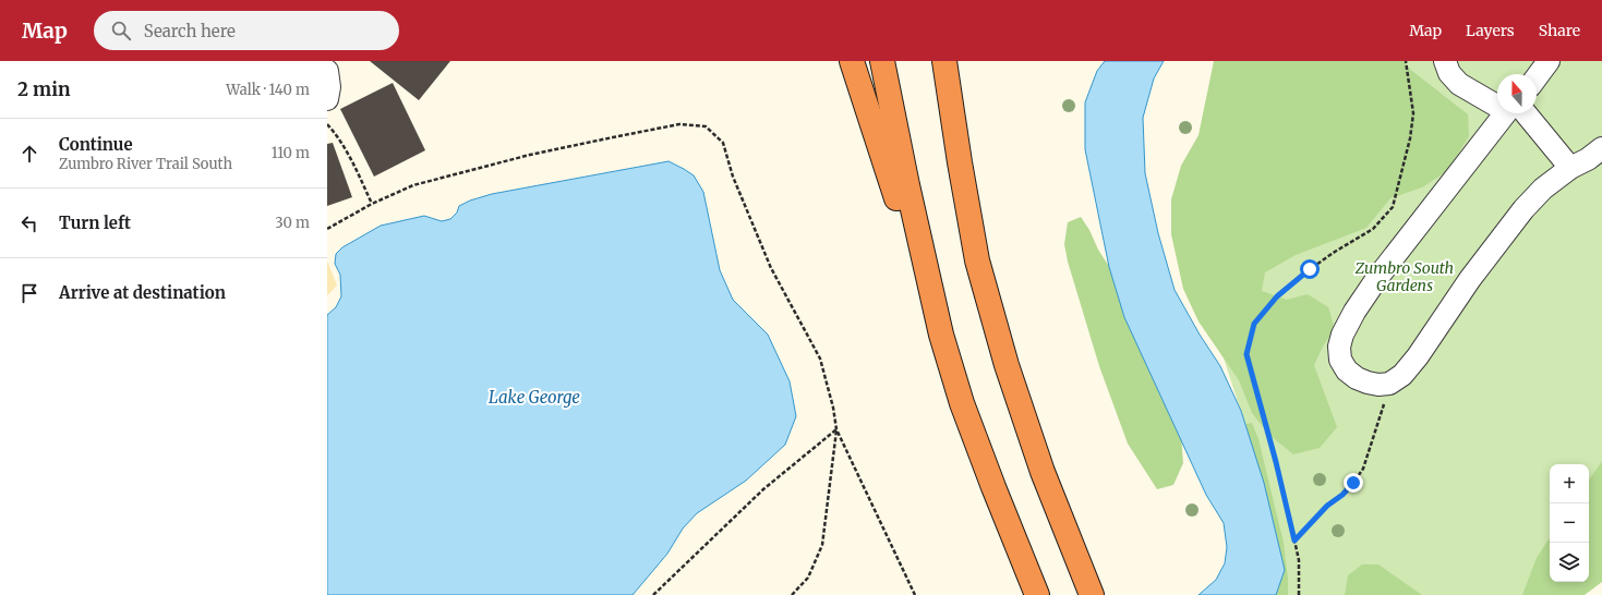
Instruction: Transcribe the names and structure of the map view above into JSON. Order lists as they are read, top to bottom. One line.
{"water":["Lake George"],"parks":["Zumbro South Gardens"],"north":"top","page":{"header":"Map","search":"Search here","nav":["Map","Layers","Share"],"heading":["2 min","Walk · 140 m"],"list":[["Continue","Zumbro River Trail South","110 m"],["Turn left","30 m"],"Arrive at destination"],"map_buttons":["+","−"]}}
